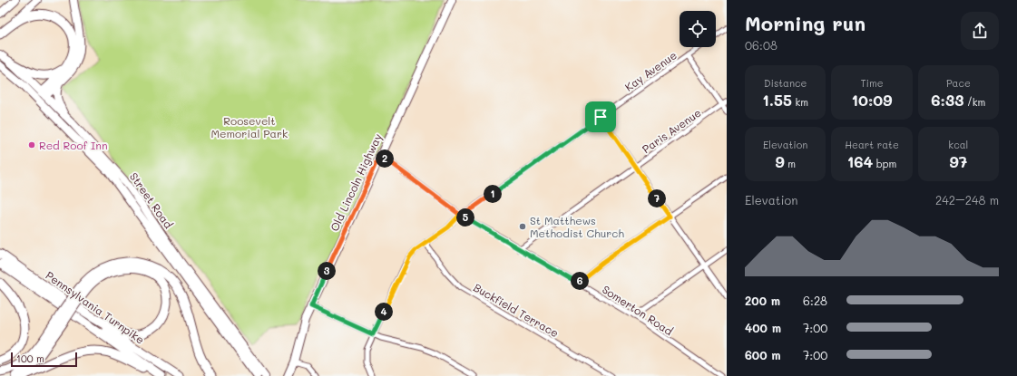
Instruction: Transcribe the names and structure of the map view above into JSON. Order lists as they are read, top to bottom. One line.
{"streets":{"highway":["Pennsylvania Turnpike"],"main road":["Old Lincoln Highway","Street Road"],"street":["Kay Avenue","Paris Avenue","Buckfield Terrace","Somerton Road"]},"crossings":[["Kay Avenue","Buckfield Terrace"],["Kay Avenue","Somerton Road"],["Paris Avenue","Somerton Road"],["Old Lincoln Highway","Somerton Road"]],"parks":["Roosevelt Memorial Park"],"places":["Red Roof Inn","St Matthews Methodist Church"],"scale_bar":"100 m","page":{"heading":["Morning run","06:08"],"stats":[["Distance","1.55 km"],["Time","10:09"],["Pace","6:33 /km"],["Elevation","9 m"],["Heart rate","164 bpm"],["kcal","97"]],"pins":["2","1","7","5","3","6","4"],"chart":["Elevation","242–248 m"],"list":[{"name":"200 m","note":"6:28"},{"name":"400 m","note":"7:00"},{"name":"600 m","note":"7:00"}],"scale":"100 m"}}
